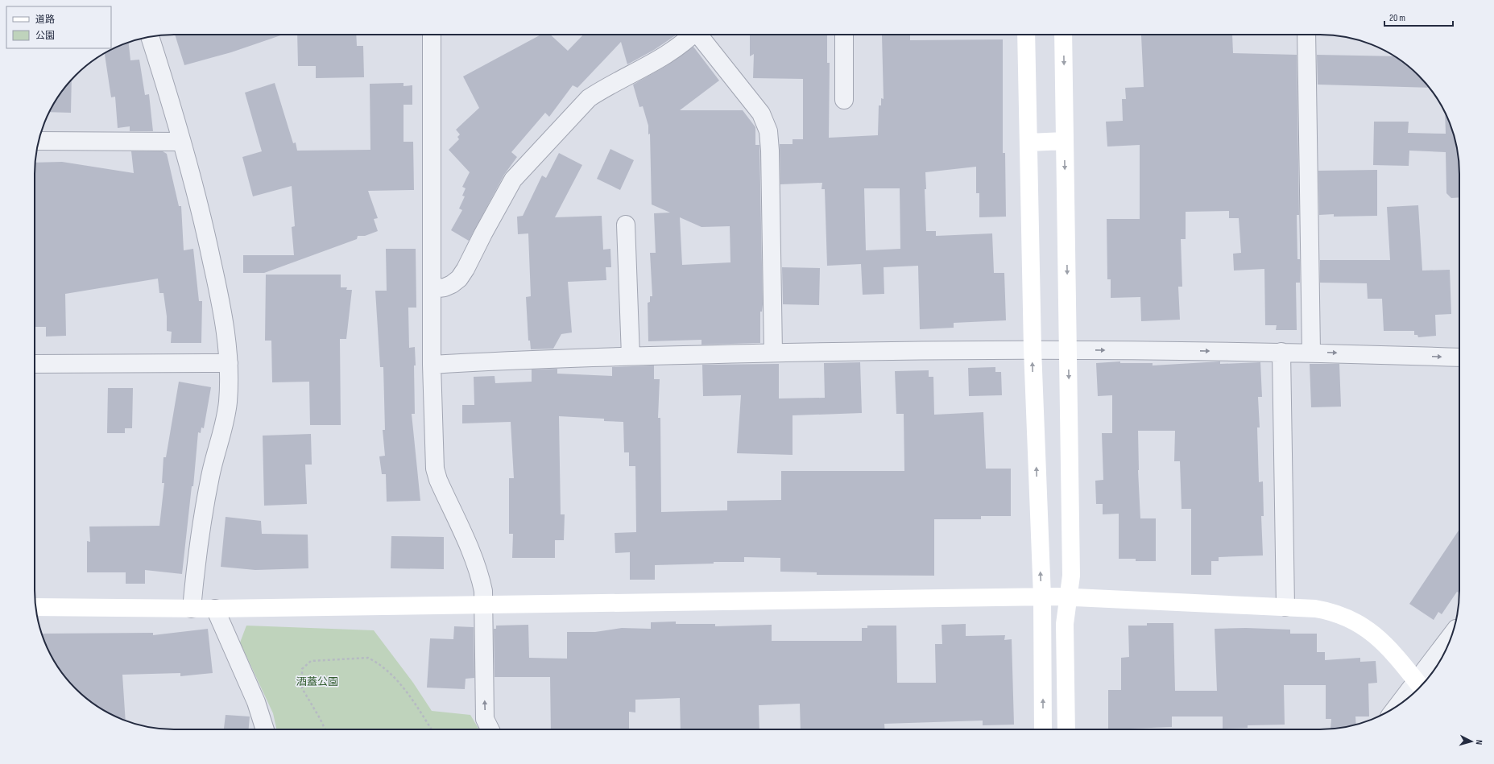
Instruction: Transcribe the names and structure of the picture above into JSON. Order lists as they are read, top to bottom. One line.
{"parks":["酒蓋公園"],"legend":["道路","公園"],"scale_bar":"20 m","north":"right"}
